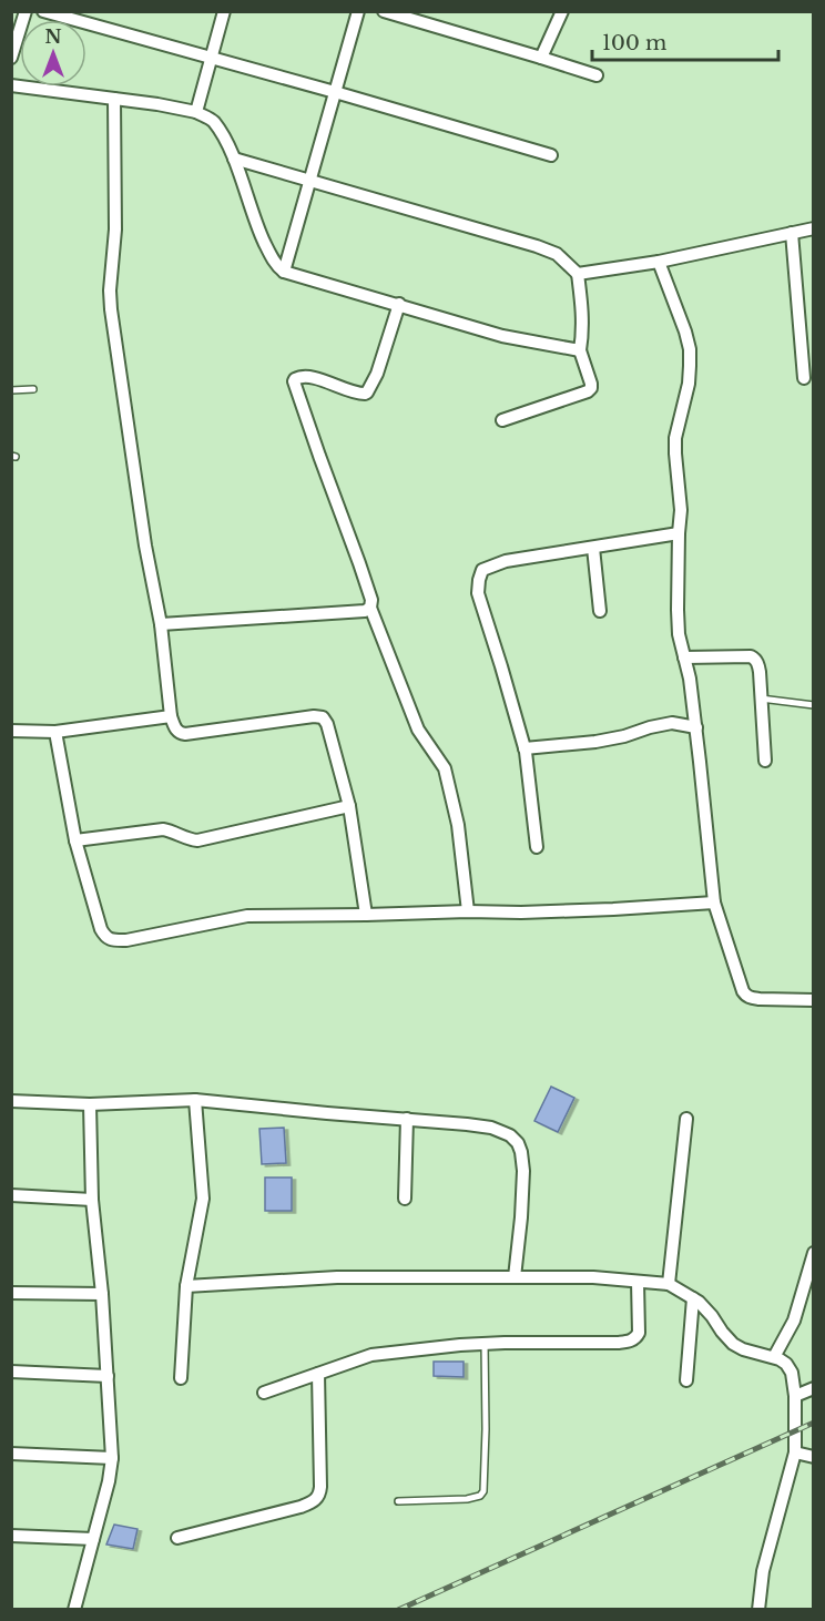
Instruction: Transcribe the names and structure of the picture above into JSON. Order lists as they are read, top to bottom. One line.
{"scale_bar":"100 m","north":"top"}
